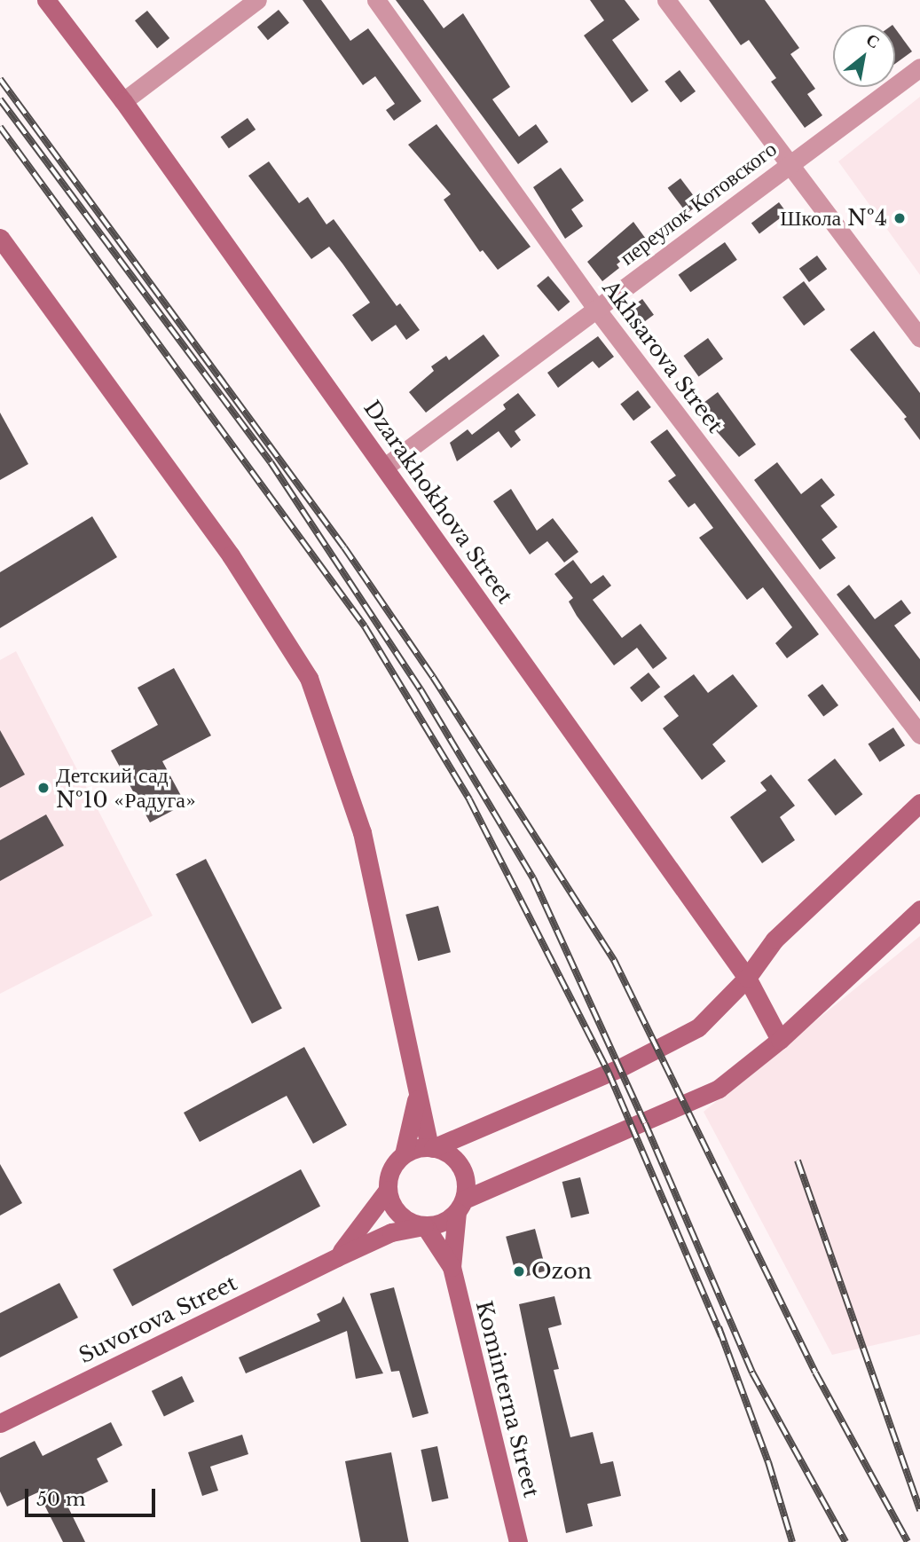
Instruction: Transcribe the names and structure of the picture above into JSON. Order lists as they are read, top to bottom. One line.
{"streets":{"street":["переулок Котовского","Akhsarova Street","Dzarakhokhova Street","Suvorova Street","Kominterna Street"]},"crossings":[["переулок Котовского","Akhsarova Street"],["переулок Котовского","Dzarakhokhova Street"],["Suvorova Street","Kominterna Street"]],"places":["Школа №4","Детский сад №10 «Радуга»","Ozon"],"scale_bar":"50 m","north":"top right"}
